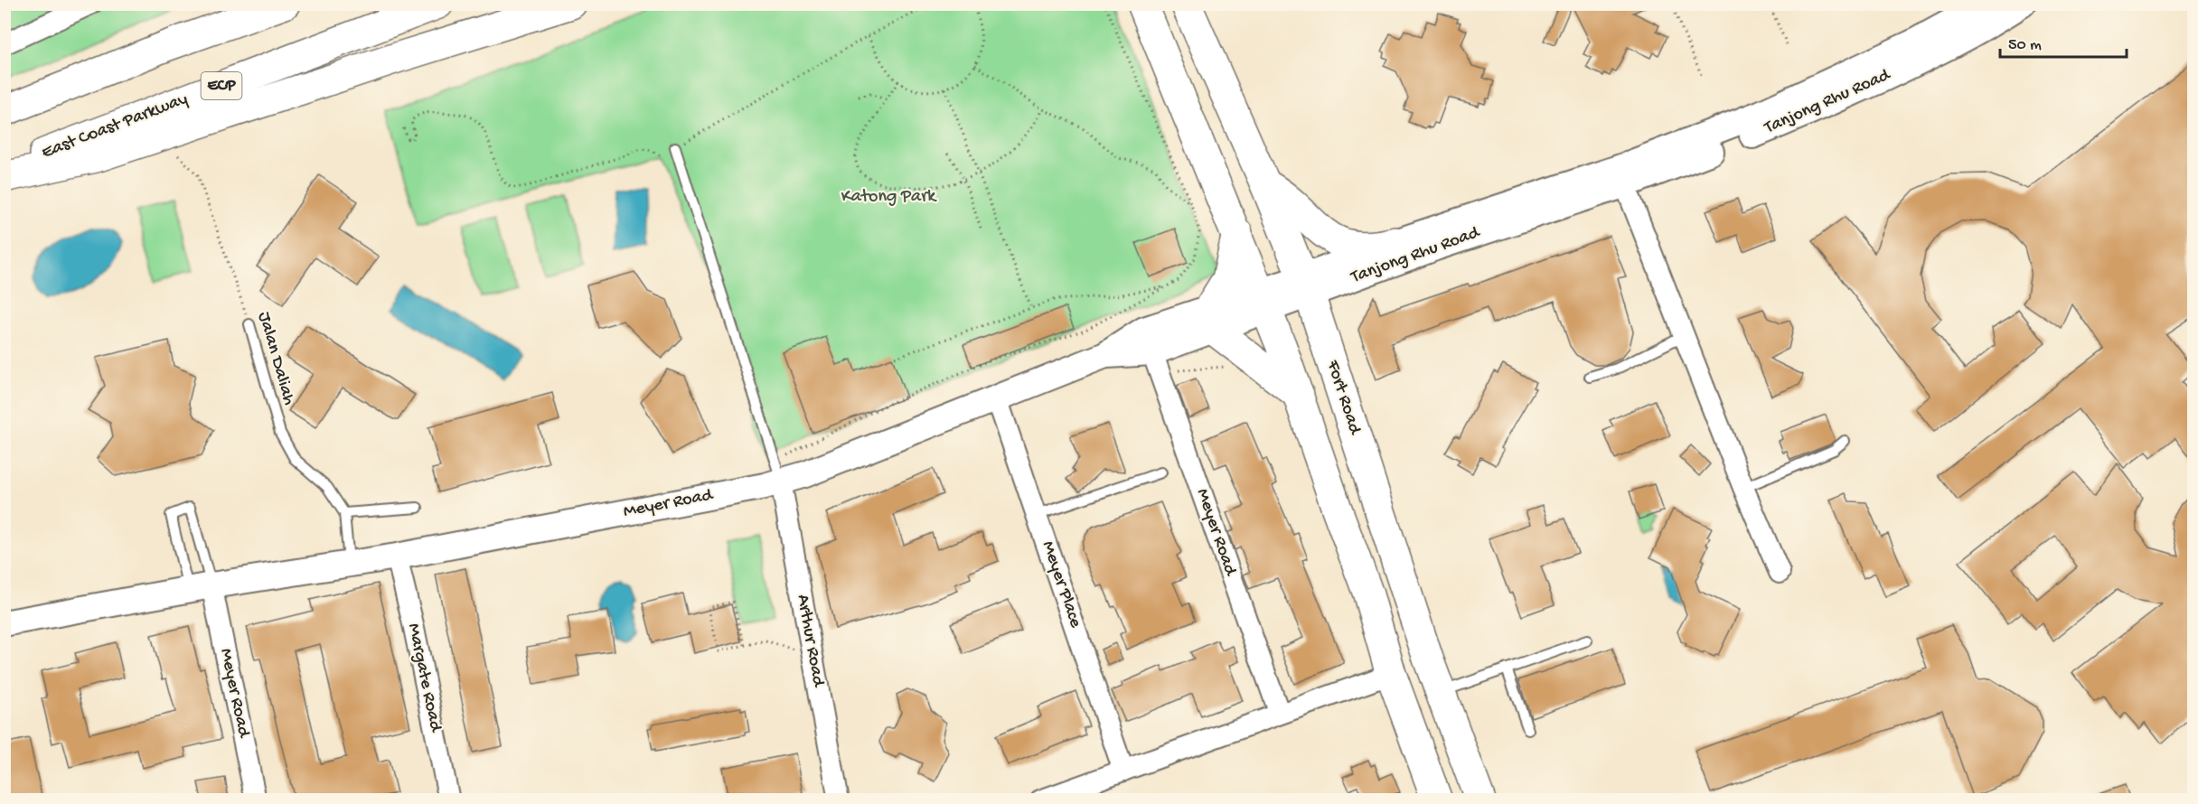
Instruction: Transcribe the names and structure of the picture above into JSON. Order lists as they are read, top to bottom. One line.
{"streets":{"main road":["ECP","East Coast Parkway","Fort Road"],"street":["Tanjong Rhu Road","Meyer Road","Meyer Place","Arthur Road","Margate Road"],"lane":["Jalan Daliah"]},"crossings":[["Tanjong Rhu Road","Fort Road"],["Tanjong Rhu Road","Meyer Road"],["Jalan Daliah","Meyer Road"],["Meyer Road","Meyer Place"],["Meyer Road","Arthur Road"],["Meyer Road","Margate Road"]],"parks":["Katong Park"],"scale_bar":"50 m"}
